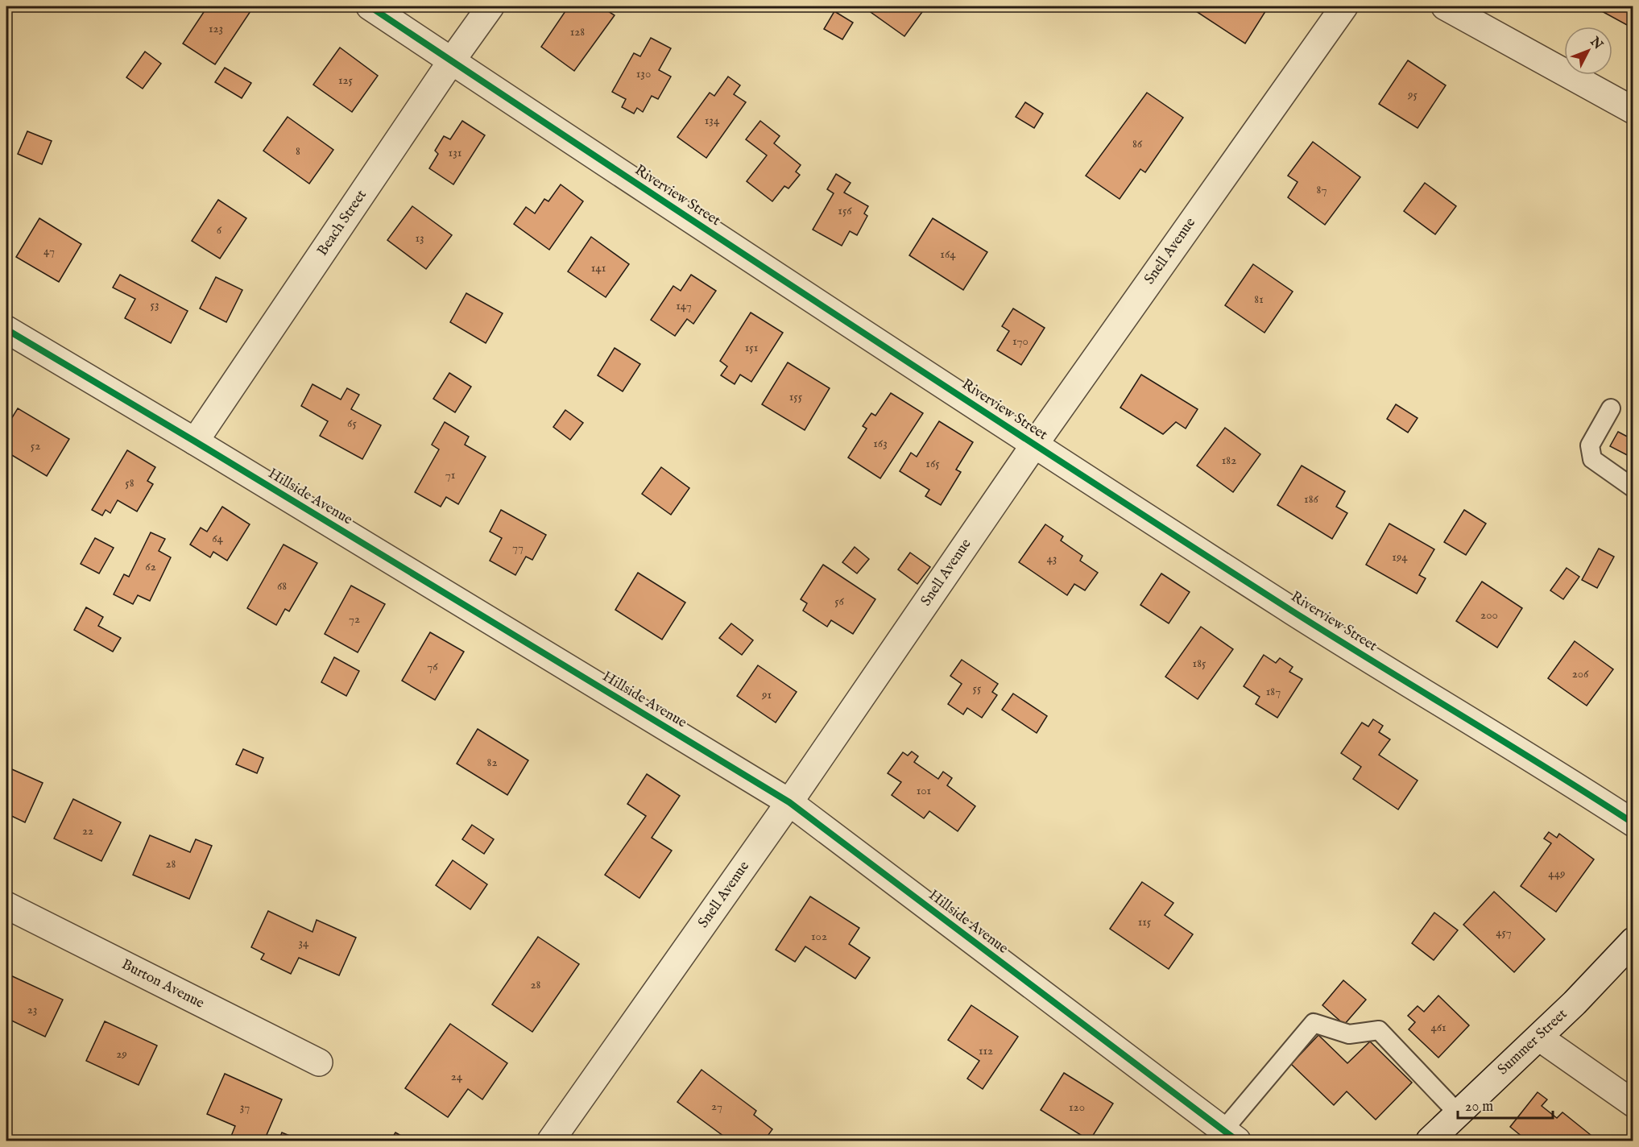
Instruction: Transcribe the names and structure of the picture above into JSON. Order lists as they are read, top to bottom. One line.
{"streets":{"street":["Riverview Street","Beach Street","Snell Avenue","Hillside Avenue","Burton Avenue","Summer Street"]},"crossings":[["Riverview Street","Beach Street"],["Riverview Street","Snell Avenue"],["Beach Street","Hillside Avenue"],["Snell Avenue","Hillside Avenue"]],"house_numbers":["123","128","130","125","95","134","86","8","131","87","156","6","13","47","164","141","81","53","147","170","151","155","65","163","52","182","165","71","58","186","64","77","194","43","62","68","56","200","72","185","76","206","55","187","91","82","101","22","28","449","115","457","102","34","28","23","461","112","29","24","27","37","120"],"scale_bar":"20 m","north":"top right"}
